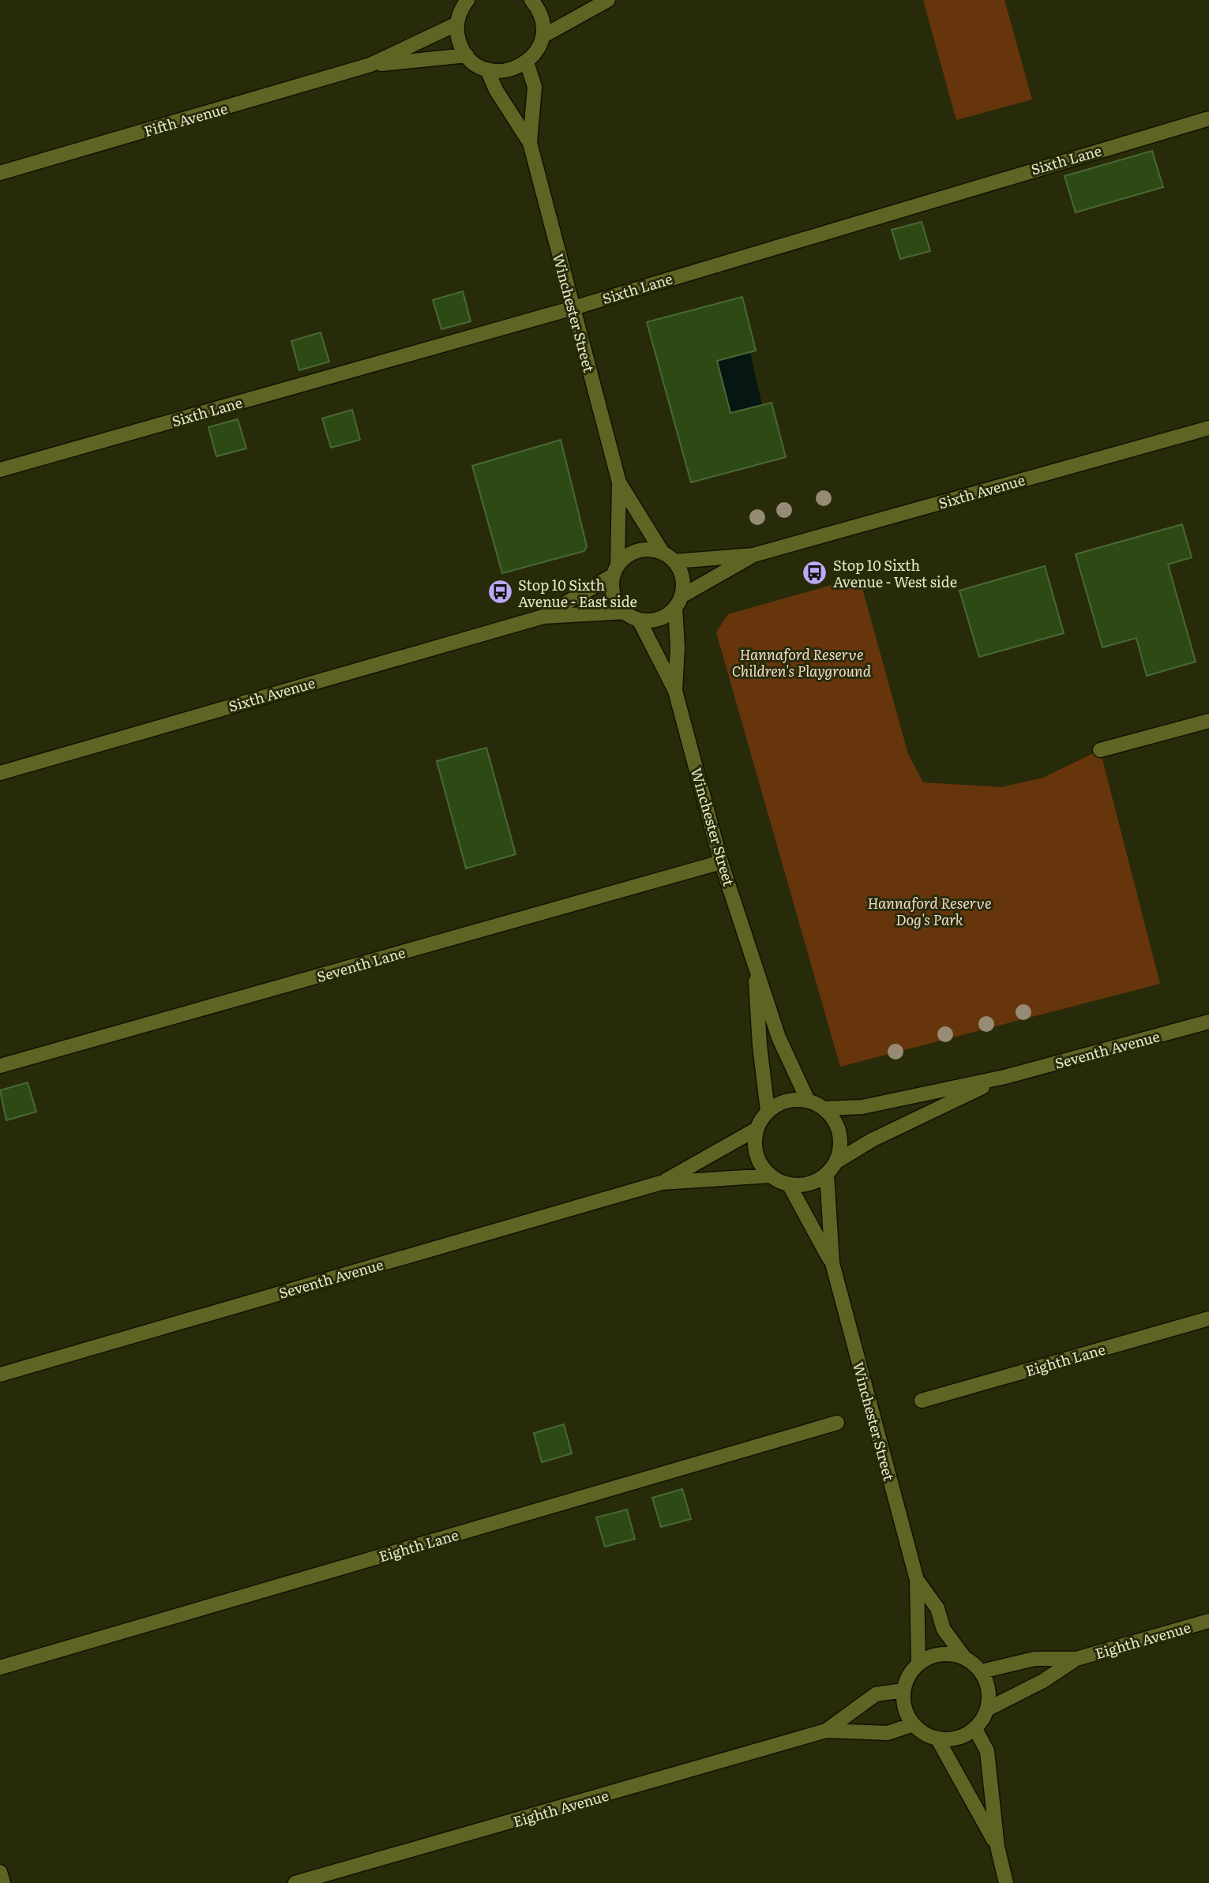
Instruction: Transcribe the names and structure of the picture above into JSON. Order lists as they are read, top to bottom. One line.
{"streets":{"street":["Fifth Avenue","Sixth Lane","Winchester Street","Sixth Avenue","Seventh Lane","Seventh Avenue","Eighth Lane","Eighth Avenue"]},"crossings":[["Sixth Lane","Winchester Street"],["Winchester Street","Sixth Avenue"],["Winchester Street","Seventh Lane"],["Winchester Street","Seventh Avenue"],["Winchester Street","Eighth Avenue"]],"parks":["Hannaford Reserve Children's Playground","Hannaford Reserve Dog's Park"],"places":{"bus stop":["Stop 10 Sixth Avenue - West side","Stop 10 Sixth Avenue - East side"]}}
